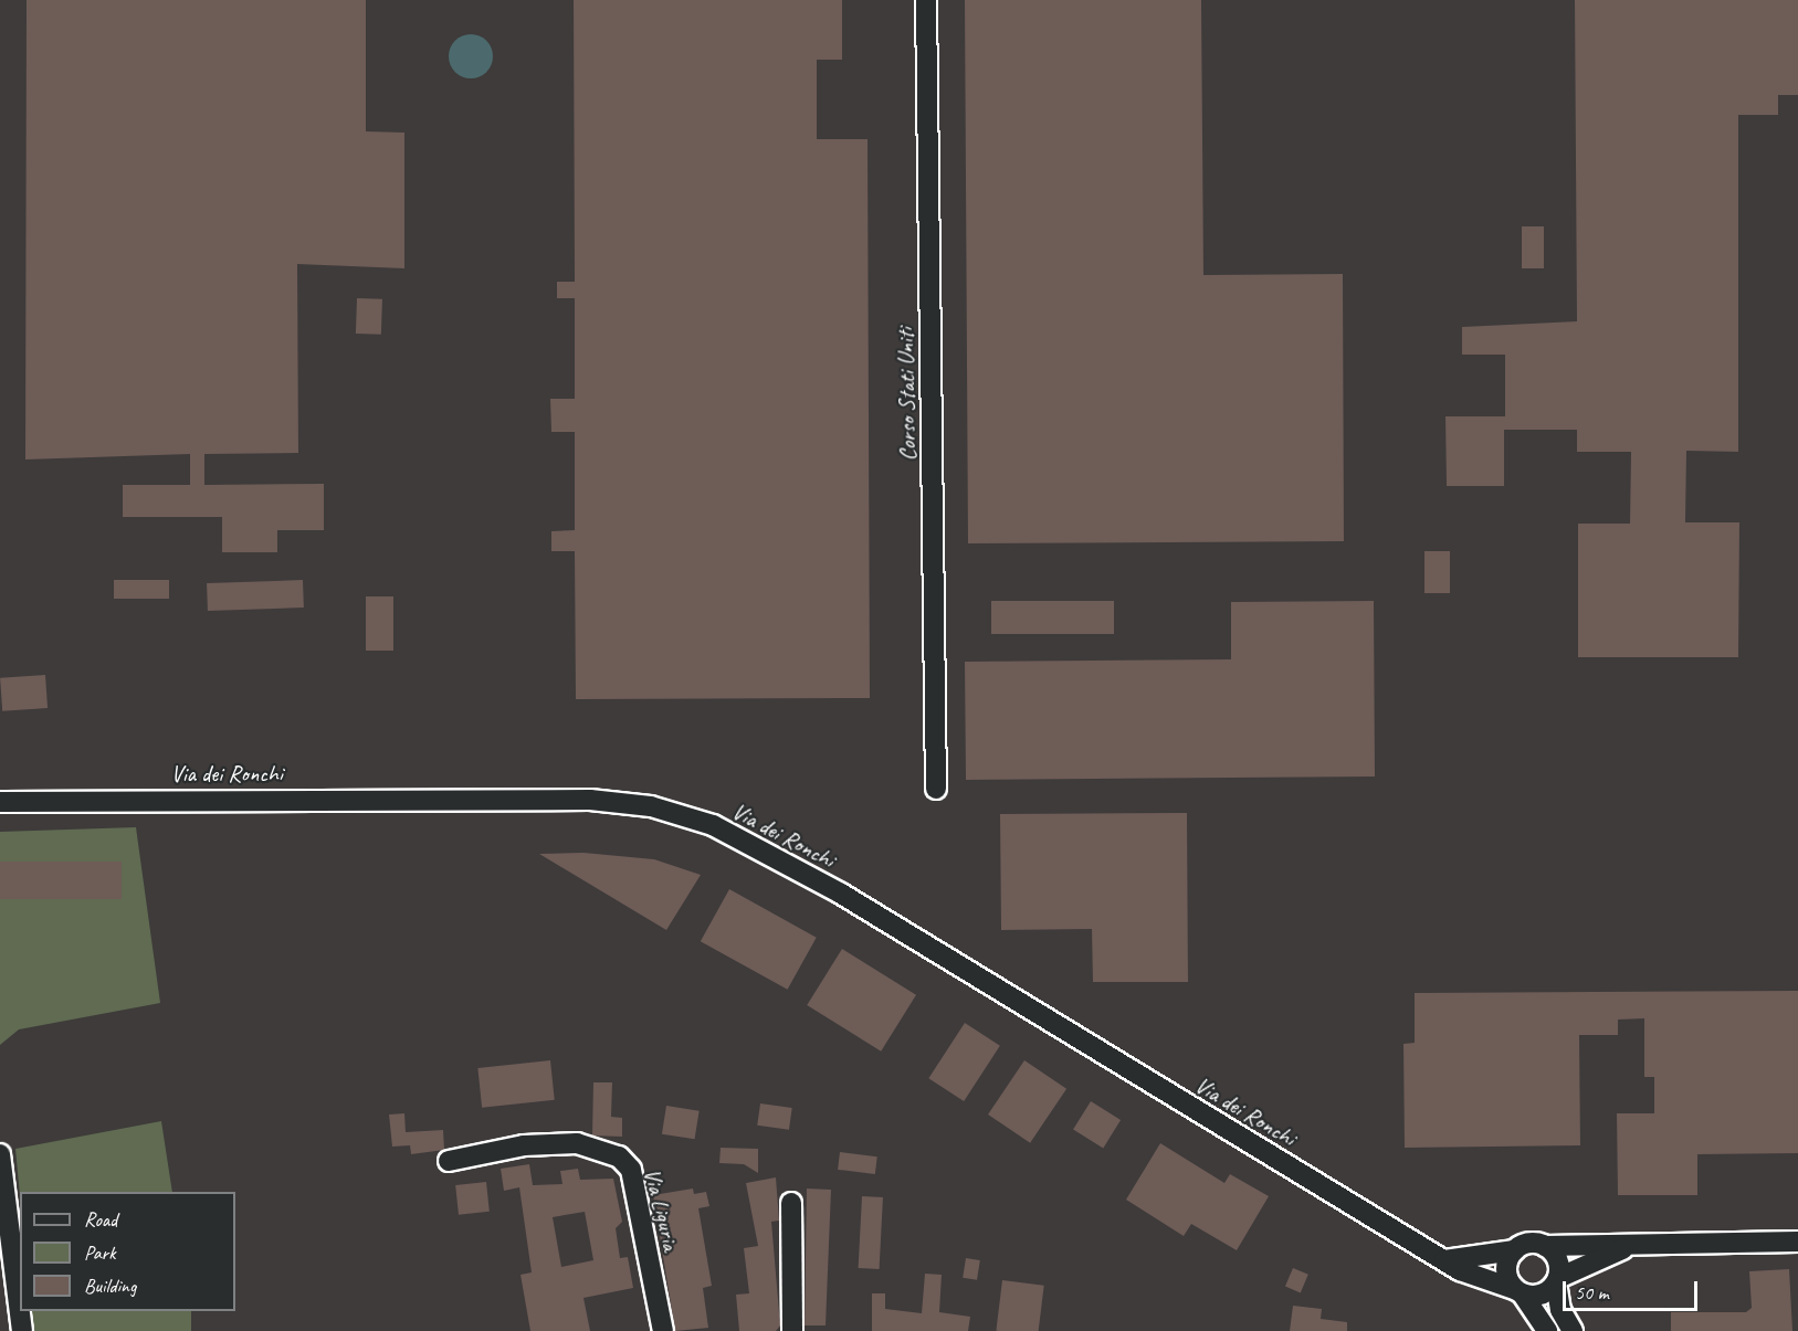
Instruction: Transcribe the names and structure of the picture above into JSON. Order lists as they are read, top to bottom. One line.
{"streets":{"street":["Corso Stati Uniti","Via dei Ronchi","Via Liguria"]},"legend":["Road","Park","Building"],"scale_bar":"50 m"}
